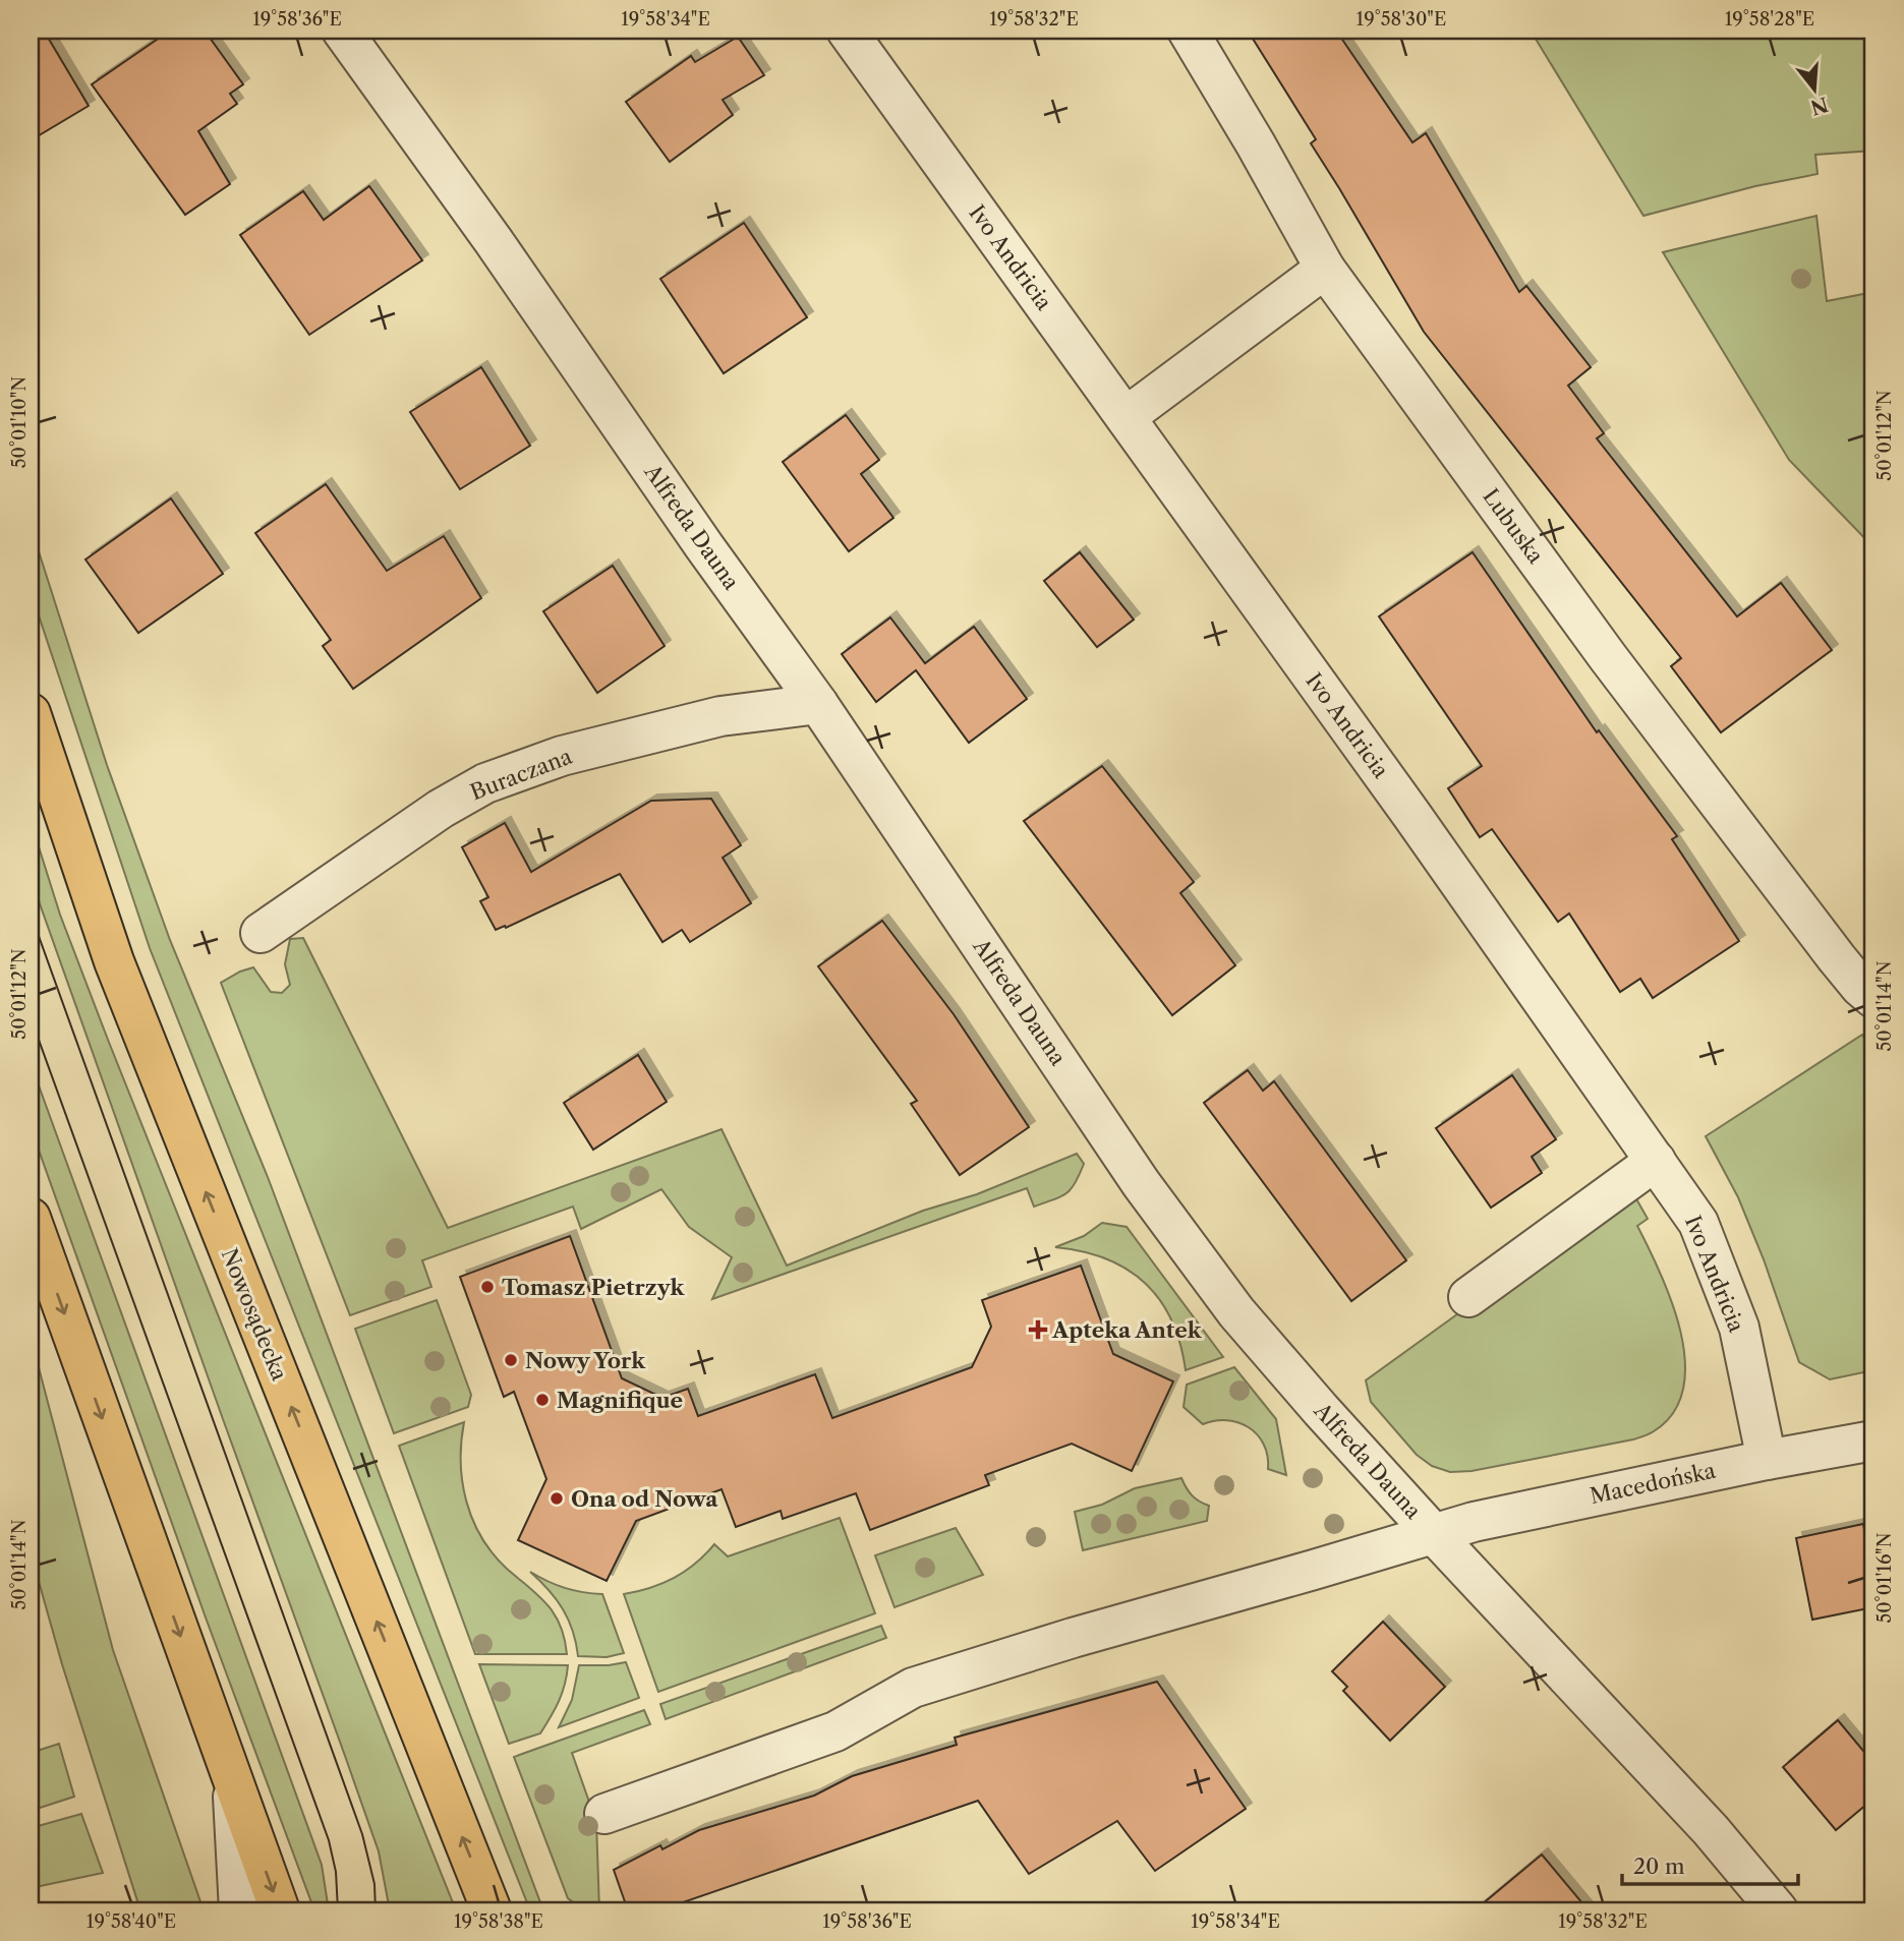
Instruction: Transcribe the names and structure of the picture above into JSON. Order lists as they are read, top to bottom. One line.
{"streets":{"main road":["Nowosądecka"],"street":["Ivo Andricia","Lubuska","Alfreda Dauna","Buraczana","Macedońska"]},"crossings":[["Ivo Andricia","Macedońska"],["Alfreda Dauna","Buraczana"],["Alfreda Dauna","Macedońska"]],"places":{"other":["Tomasz Pietrzyk","Nowy York","Magnifique","Ona od Nowa"],"health":["Apteka Antek"]},"scale_bar":"20 m","north":"bottom","coordinates":["19°58'36\"E","19°58'34\"E","19°58'32\"E","19°58'30\"E","19°58'28\"E","50°01'10\"N","50°01'12\"N","50°01'14\"N","50°01'16\"N","19°58'40\"E","19°58'38\"E"]}
